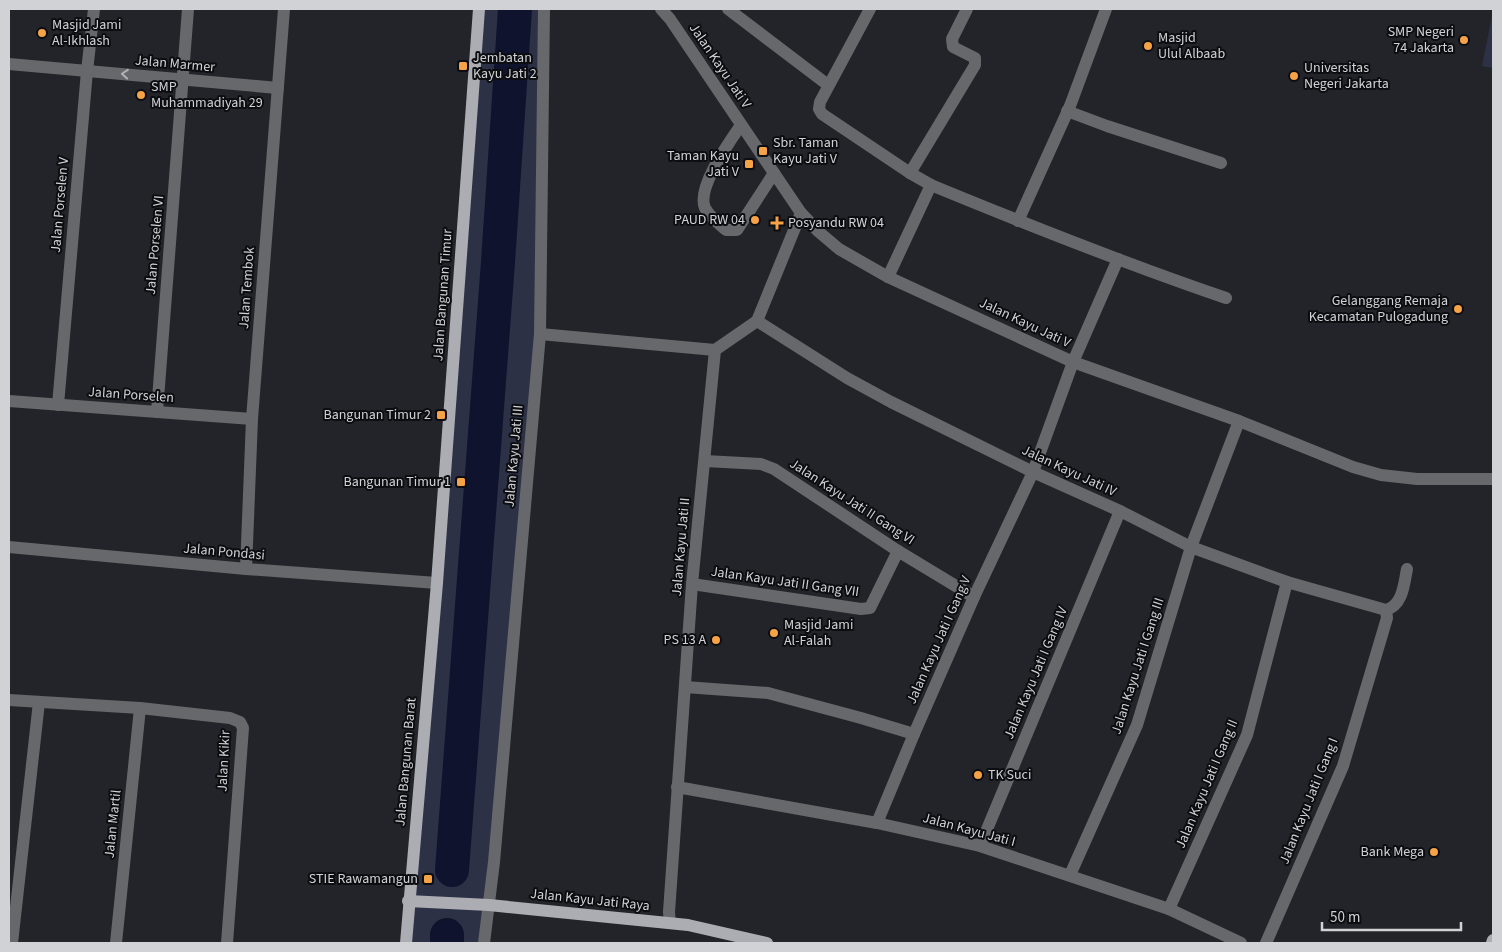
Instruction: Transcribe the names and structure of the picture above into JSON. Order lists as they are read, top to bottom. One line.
{"streets":{"main road":["Jalan Bangunan Timur","Jalan Bangunan Barat","Jalan Kayu Jati Raya"],"street":["Jalan Marmer","Jalan Kayu Jati V","Jalan Porselen V","Jalan Porselen VI","Jalan Tembok","Jalan Porselen","Jalan Kayu Jati III","Jalan Kayu Jati IV","Jalan Kayu Jati II Gang VI","Jalan Kayu Jati II","Jalan Pondasi","Jalan Kayu Jati II Gang VII","Jalan Kayu Jati I Gang V","Jalan Kayu Jati I Gang III","Jalan Kayu Jati I Gang IV","Jalan Kikir","Jalan Kayu Jati I Gang II","Jalan Kayu Jati I Gang I","Jalan Martil","Jalan Kayu Jati I"]},"crossings":[["Jalan Marmer","Jalan Porselen V"],["Jalan Marmer","Jalan Porselen VI"],["Jalan Marmer","Jalan Tembok"],["Jalan Kayu Jati V","Jalan Kayu Jati I Gang V"],["Jalan Kayu Jati V","Jalan Kayu Jati I Gang III"],["Jalan Porselen V","Jalan Porselen"],["Jalan Porselen VI","Jalan Porselen"],["Jalan Tembok","Jalan Porselen"],["Jalan Tembok","Jalan Pondasi"],["Jalan Bangunan Timur","Jalan Pondasi"],["Jalan Bangunan Timur","Jalan Bangunan Barat"],["Jalan Kayu Jati III","Jalan Kayu Jati Raya"],["Jalan Kayu Jati IV","Jalan Kayu Jati I Gang V"],["Jalan Kayu Jati IV","Jalan Kayu Jati I Gang III"],["Jalan Kayu Jati IV","Jalan Kayu Jati I Gang IV"],["Jalan Kayu Jati IV","Jalan Kayu Jati I Gang II"],["Jalan Kayu Jati IV","Jalan Kayu Jati I Gang I"],["Jalan Kayu Jati II Gang VI","Jalan Kayu Jati II"],["Jalan Kayu Jati II Gang VI","Jalan Kayu Jati II Gang VII"],["Jalan Kayu Jati II Gang VI","Jalan Kayu Jati I Gang V"],["Jalan Kayu Jati II","Jalan Kayu Jati II Gang VII"],["Jalan Kayu Jati II","Jalan Kayu Jati I"],["Jalan Kayu Jati II","Jalan Kayu Jati Raya"],["Jalan Pondasi","Jalan Bangunan Barat"],["Jalan Kayu Jati I Gang V","Jalan Kayu Jati I"],["Jalan Kayu Jati I Gang III","Jalan Kayu Jati I"],["Jalan Kayu Jati I Gang IV","Jalan Kayu Jati I"],["Jalan Kikir","Jalan Martil"],["Jalan Bangunan Barat","Jalan Kayu Jati Raya"],["Jalan Kayu Jati I Gang II","Jalan Kayu Jati I"]],"one_way":["Jalan Marmer"],"places":{"other":["Masjid Jami Al-Ikhlash","SMP Negeri 74 Jakarta","Masjid Ulul Albaab","Universitas Negeri Jakarta","SMP Muhammadiyah 29","PAUD RW 04","Gelanggang Remaja Kecamatan Pulogadung","Masjid Jami Al-Falah","PS 13 A","TK Suci","Bank Mega"],"transit":["Jembatan Kayu Jati 2","Sbr. Taman Kayu Jati V","Taman Kayu Jati V","Bangunan Timur 2","Bangunan Timur 1","STIE Rawamangun"],"health":["Posyandu RW 04"]},"scale_bar":"50 m"}
